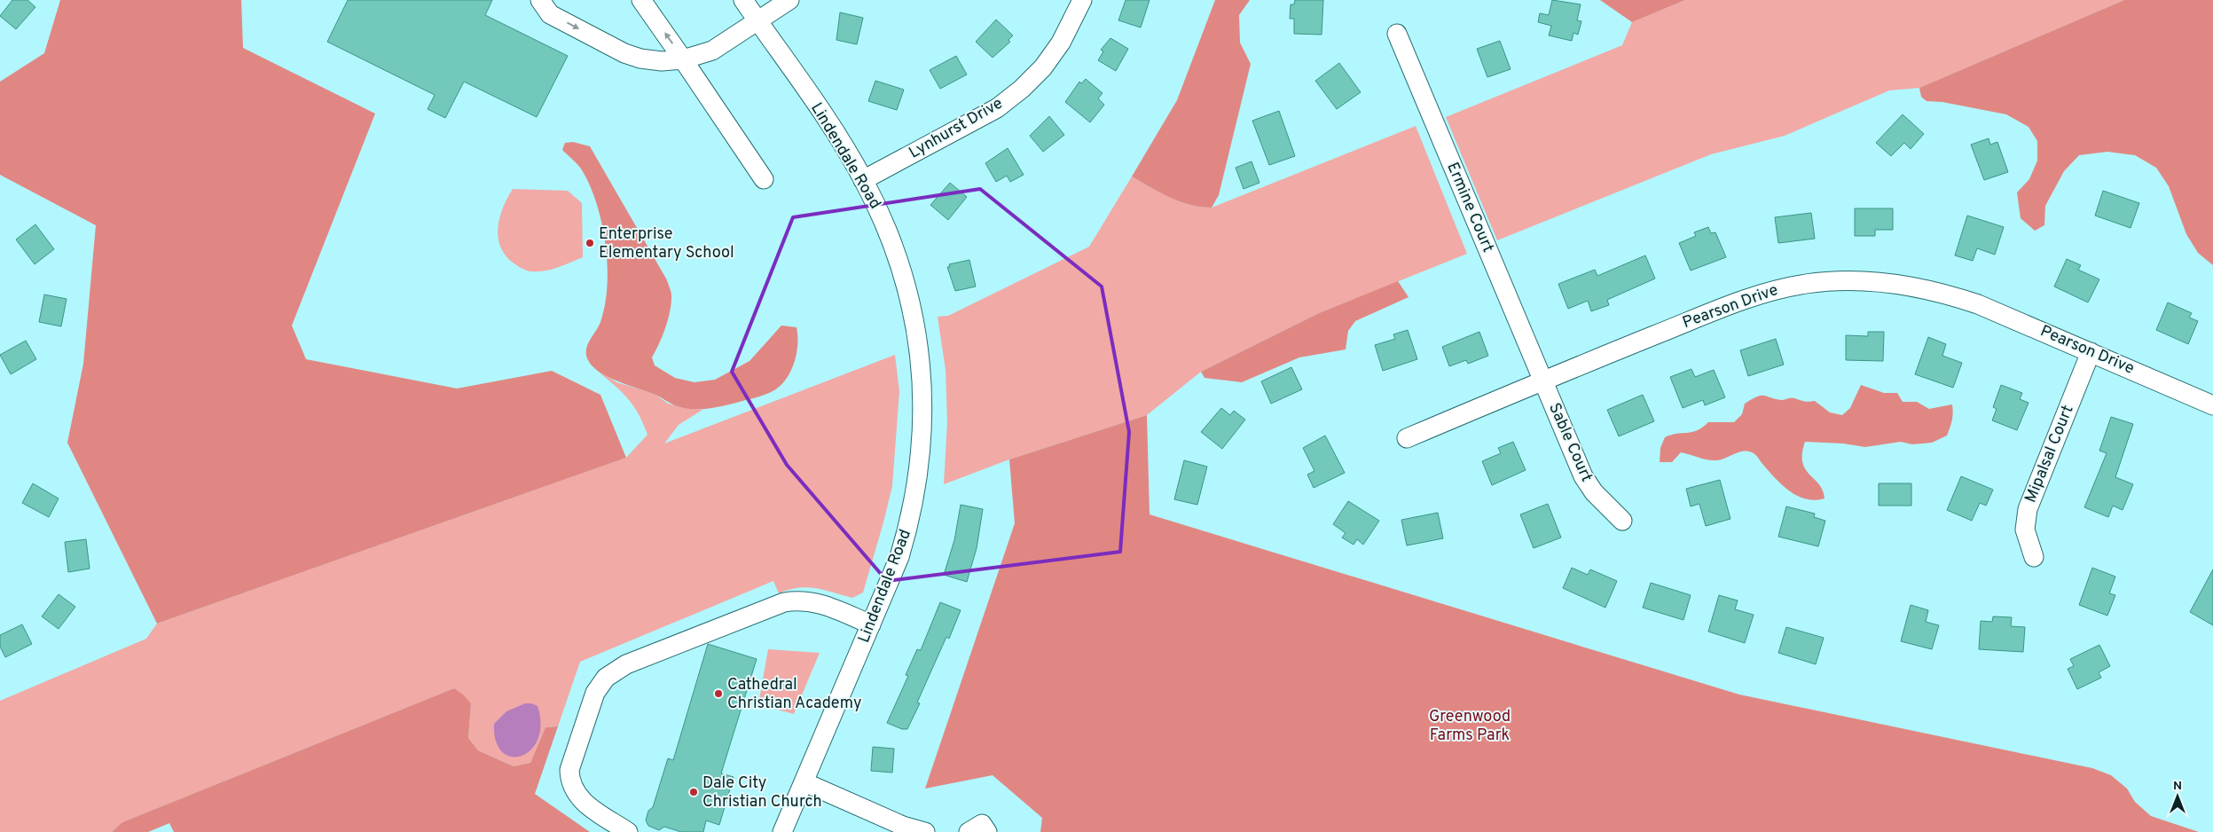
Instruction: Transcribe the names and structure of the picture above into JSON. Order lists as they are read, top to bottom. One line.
{"streets":{"street":["Lynhurst Drive","Lindendale Road","Ermine Court","Pearson Drive","Sable Court","Mipalsal Court"]},"crossings":[["Lynhurst Drive","Lindendale Road"],["Ermine Court","Pearson Drive"],["Ermine Court","Sable Court"],["Pearson Drive","Sable Court"],["Pearson Drive","Mipalsal Court"]],"parks":["Greenwood Farms Park"],"places":["Enterprise Elementary School","Cathedral Christian Academy","Dale City Christian Church"],"north":"top"}
